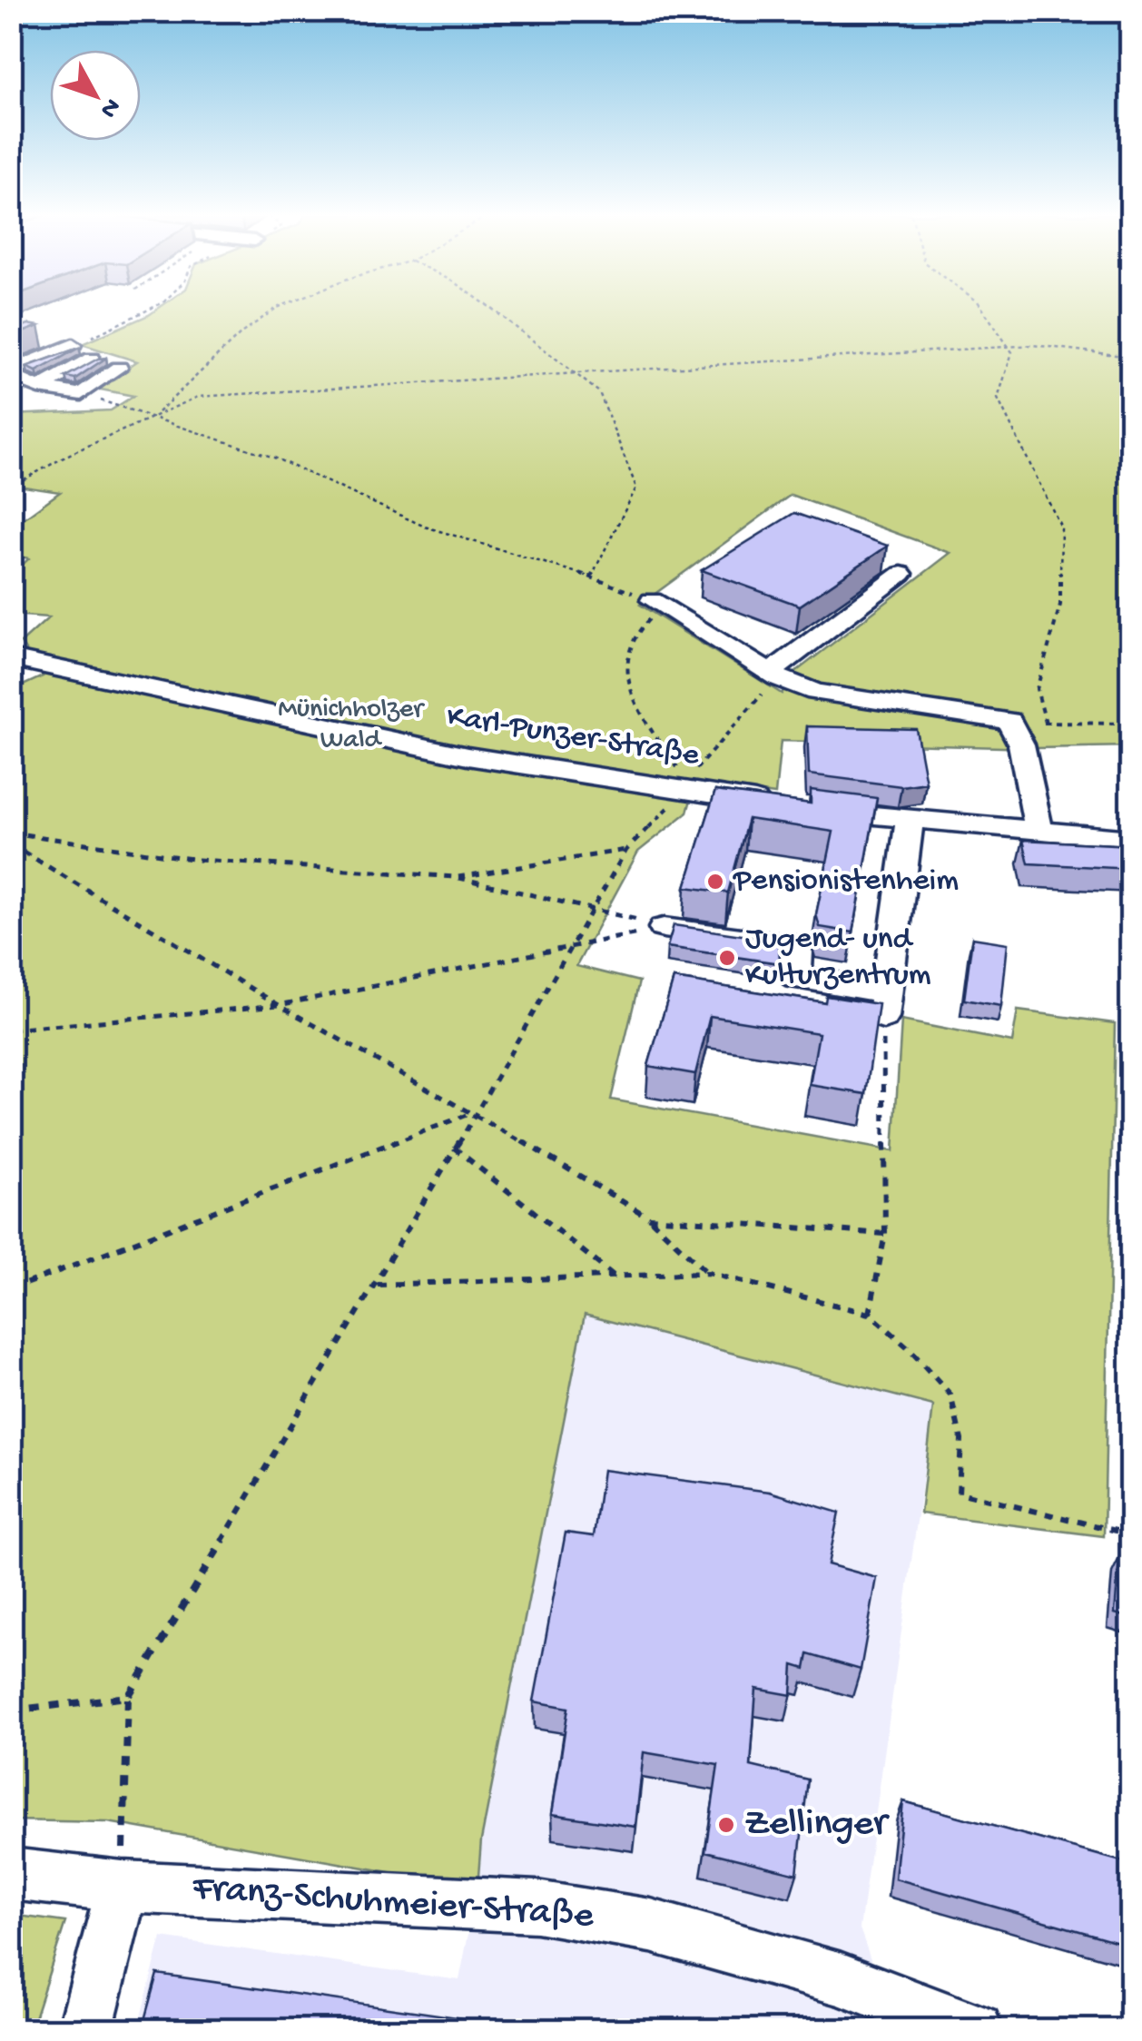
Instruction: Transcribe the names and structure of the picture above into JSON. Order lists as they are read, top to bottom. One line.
{"streets":{"street":["Karl-Punzer-Straße","Franz-Schuhmeier-Straße"]},"parks":["Münichholzer Wald"],"places":["Pensionistenheim","Jugend- und Kulturzentrum","Zellinger"],"north":"bottom right"}
